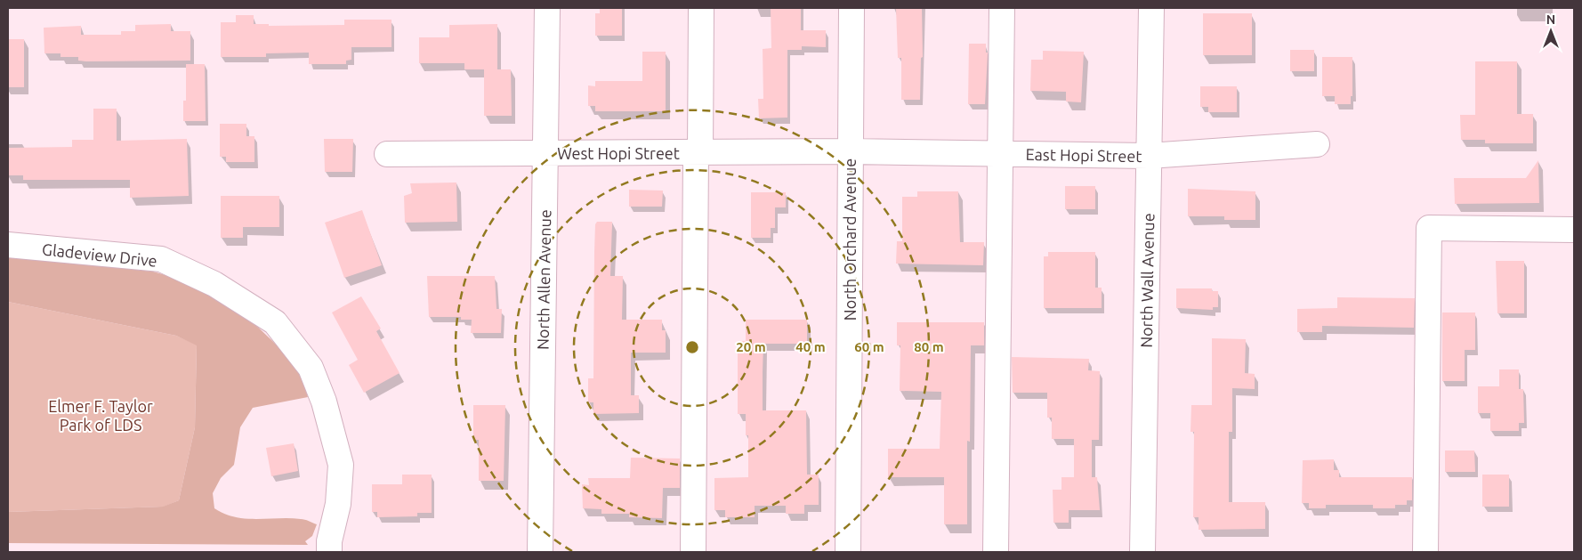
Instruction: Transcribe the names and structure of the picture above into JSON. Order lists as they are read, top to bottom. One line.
{"streets":{"street":["West Hopi Street","East Hopi Street","North Orchard Avenue","Gladeview Drive","North Allen Avenue","North Wall Avenue"]},"crossings":[["West Hopi Street","East Hopi Street"],["West Hopi Street","North Orchard Avenue"],["West Hopi Street","North Allen Avenue"],["East Hopi Street","North Orchard Avenue"],["East Hopi Street","North Wall Avenue"]],"parks":["Elmer F. Taylor Park of LDS"],"north":"top","rings":["20 m","40 m","60 m","80 m"]}
